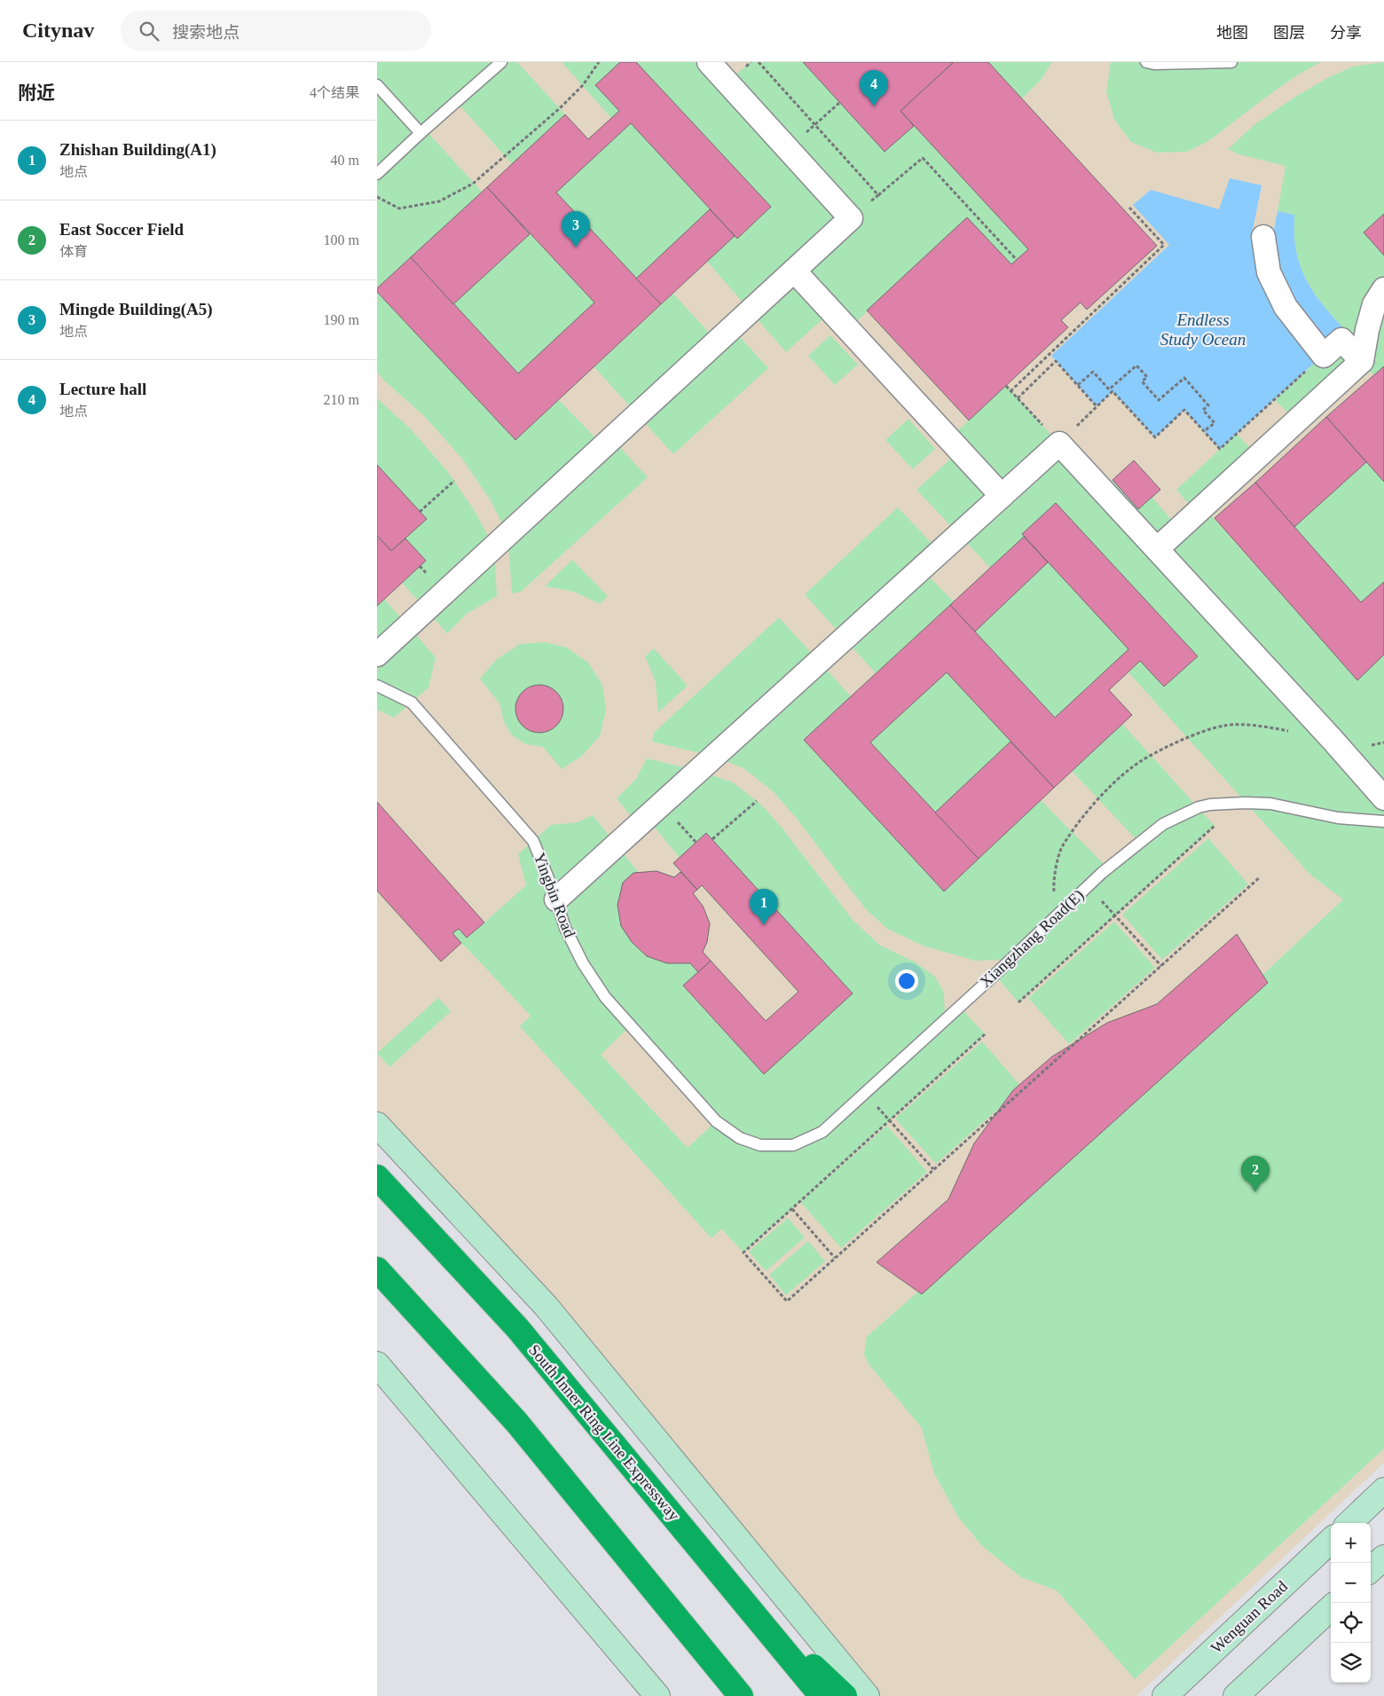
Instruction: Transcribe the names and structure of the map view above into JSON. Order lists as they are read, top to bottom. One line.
{"streets":{"highway":["South Inner Ring Line Expressway"],"main road":["Wenguan Road"],"lane":["Yingbin Road","Xiangzhang Road(E)"]},"crossings":[["Yingbin Road","Xiangzhang Road(E)"]],"water":["Endless Study Ocean"],"page":{"header":"Citynav","search":"搜索地点","nav":["地图","图层","分享"],"heading":["附近","4个结果"],"pins":["4","3","1","2"],"list":[{"mark":"1","name":"Zhishan Building(A1)","note":"地点","value":"40 m"},{"mark":"2","name":"East Soccer Field","note":"体育","value":"100 m"},{"mark":"3","name":"Mingde Building(A5)","note":"地点","value":"190 m"},{"mark":"4","name":"Lecture hall","note":"地点","value":"210 m"}],"map_buttons":["+","−"]}}
